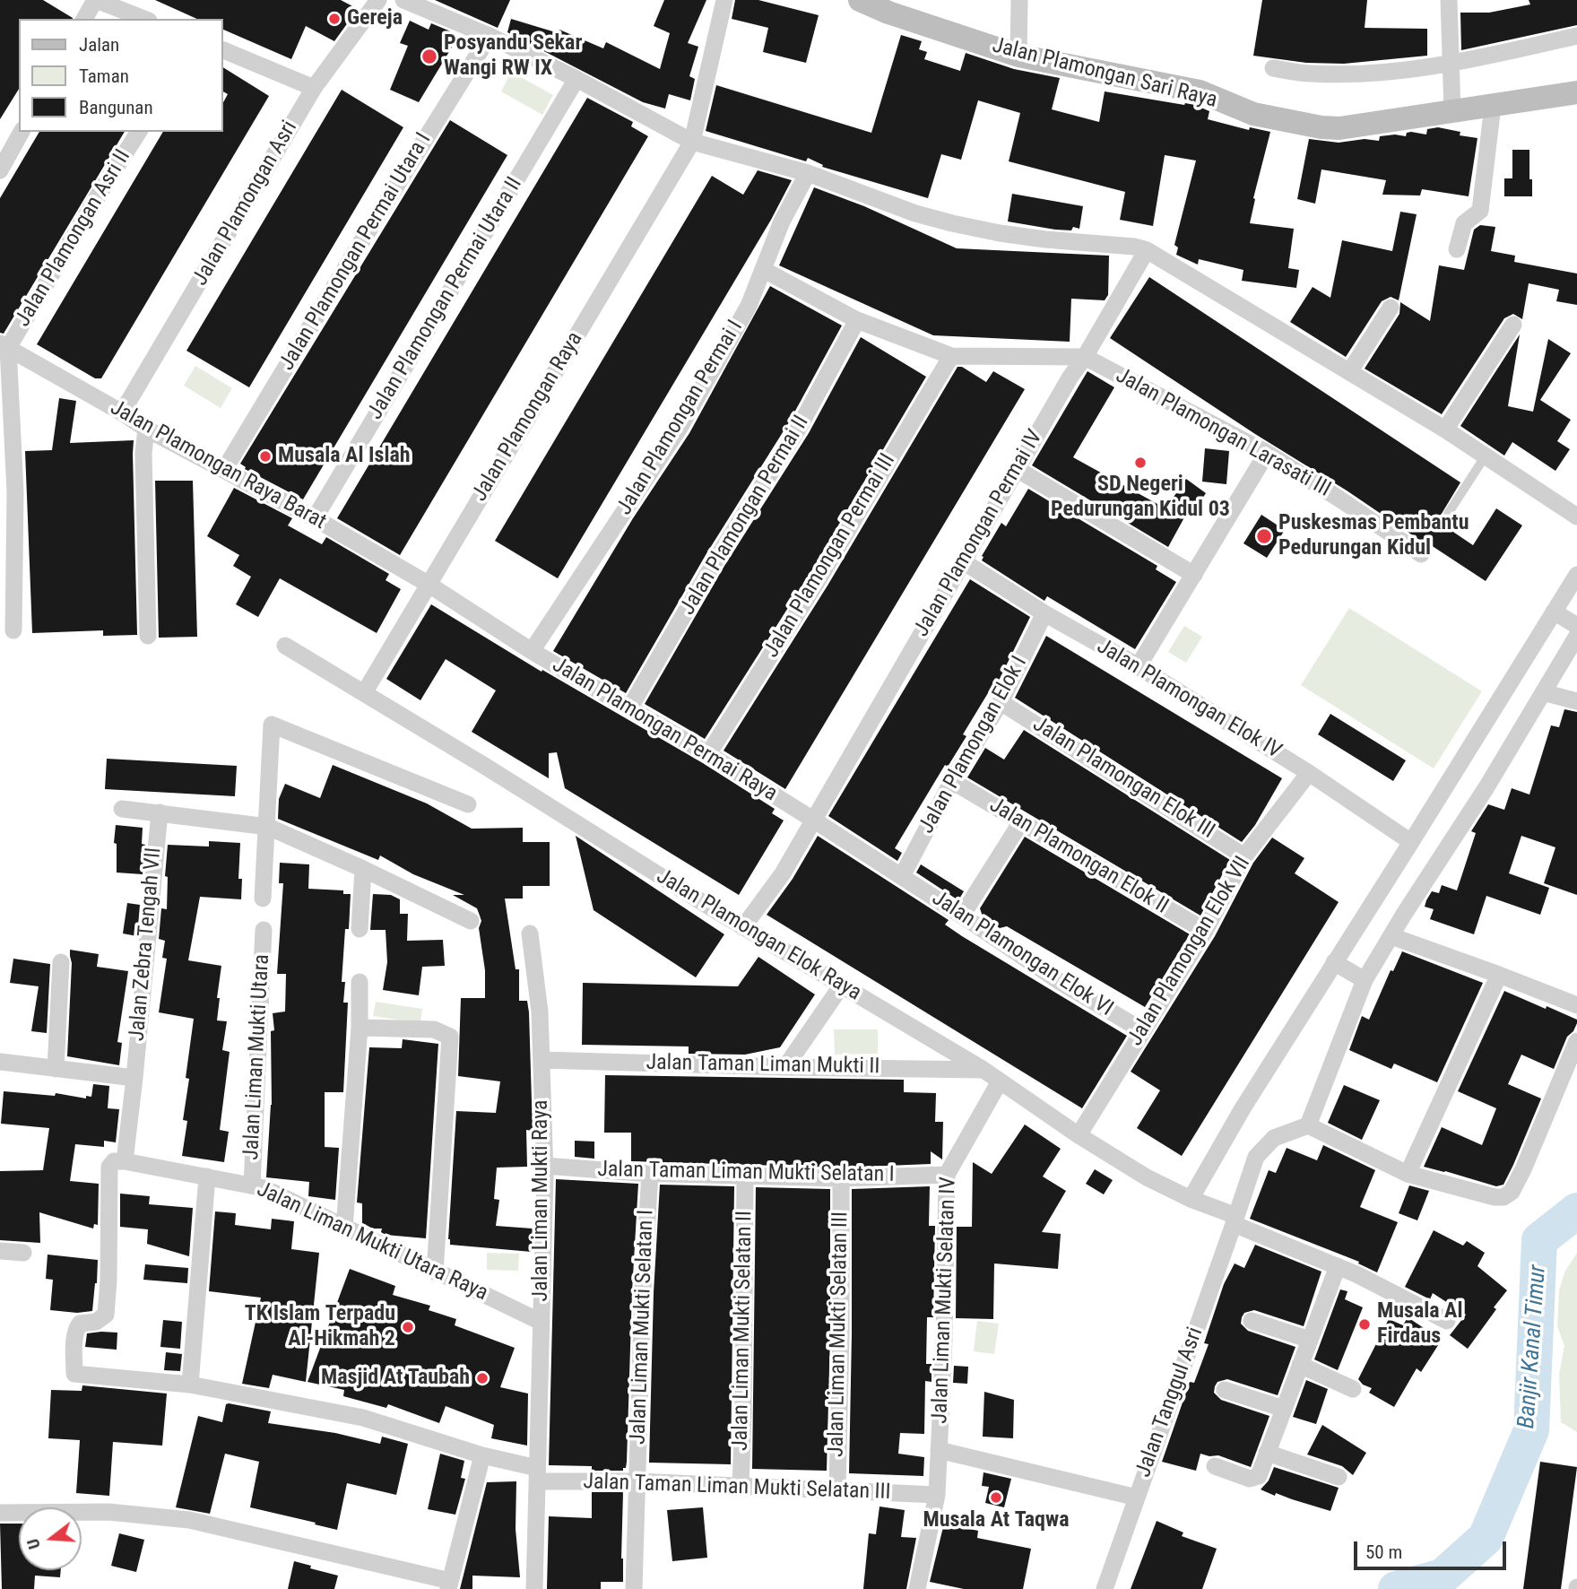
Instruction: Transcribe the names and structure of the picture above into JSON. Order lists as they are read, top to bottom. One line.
{"streets":{"street":["Jalan Plamongan Sari Raya","Jalan Plamongan Asri","Jalan Plamongan Asri II","Jalan Plamongan Permai Utara I","Jalan Plamongan Permai Utara II","Jalan Plamongan Raya","Jalan Plamongan Permai I","Jalan Plamongan Larasati III","Jalan Plamongan Raya Barat","Jalan Plamongan Permai II","Jalan Plamongan Permai IV","Jalan Plamongan Permai III","Jalan Plamongan Elok IV","Jalan Plamongan Permai Raya","Jalan Plamongan Elok I","Jalan Plamongan Elok III","Jalan Plamongan Elok II","Jalan Plamongan Elok Raya","Jalan Zebra Tengah VII","Jalan Plamongan Elok VII","Jalan Plamongan Elok VI","Jalan Liman Mukti Utara","Jalan Taman Liman Mukti II","Jalan Taman Liman Mukti Selatan I","Jalan Liman Mukti Raya","Jalan Liman Mukti Utara Raya","Jalan Liman Mukti Selatan IV","Jalan Liman Mukti Selatan I","Jalan Liman Mukti Selatan II","Jalan Liman Mukti Selatan III","Jalan Tanggul Asri","Jalan Taman Liman Mukti Selatan III"]},"crossings":[["Jalan Plamongan Asri","Jalan Plamongan Raya Barat"],["Jalan Plamongan Asri II","Jalan Plamongan Raya Barat"],["Jalan Plamongan Permai Utara I","Jalan Plamongan Raya Barat"],["Jalan Plamongan Permai Utara II","Jalan Plamongan Raya Barat"],["Jalan Plamongan Raya","Jalan Plamongan Raya Barat"],["Jalan Plamongan Raya","Jalan Plamongan Permai Raya"],["Jalan Plamongan Raya","Jalan Plamongan Elok Raya"],["Jalan Plamongan Permai I","Jalan Plamongan Permai Raya"],["Jalan Plamongan Larasati III","Jalan Plamongan Permai IV"],["Jalan Plamongan Raya Barat","Jalan Plamongan Permai Raya"],["Jalan Plamongan Permai II","Jalan Plamongan Permai Raya"],["Jalan Plamongan Permai IV","Jalan Plamongan Elok IV"],["Jalan Plamongan Permai IV","Jalan Plamongan Permai Raya"],["Jalan Plamongan Permai IV","Jalan Plamongan Elok Raya"],["Jalan Plamongan Permai III","Jalan Plamongan Permai Raya"],["Jalan Plamongan Elok IV","Jalan Plamongan Elok I"],["Jalan Plamongan Elok IV","Jalan Plamongan Elok VII"],["Jalan Plamongan Permai Raya","Jalan Plamongan Elok I"],["Jalan Plamongan Permai Raya","Jalan Plamongan Elok VI"],["Jalan Plamongan Elok I","Jalan Plamongan Elok III"],["Jalan Plamongan Elok I","Jalan Plamongan Elok II"],["Jalan Plamongan Elok I","Jalan Plamongan Elok VI"],["Jalan Plamongan Elok III","Jalan Plamongan Elok VII"],["Jalan Plamongan Elok II","Jalan Plamongan Elok VII"],["Jalan Plamongan Elok Raya","Jalan Plamongan Elok VII"],["Jalan Plamongan Elok Raya","Jalan Taman Liman Mukti II"],["Jalan Plamongan Elok Raya","Jalan Liman Mukti Selatan IV"],["Jalan Plamongan Elok Raya","Jalan Tanggul Asri"],["Jalan Zebra Tengah VII","Jalan Liman Mukti Utara Raya"],["Jalan Zebra Tengah VII","Jalan Taman Liman Mukti Selatan III"],["Jalan Plamongan Elok VII","Jalan Plamongan Elok VI"],["Jalan Liman Mukti Utara","Jalan Liman Mukti Utara Raya"],["Jalan Taman Liman Mukti II","Jalan Liman Mukti Raya"],["Jalan Taman Liman Mukti Selatan I","Jalan Liman Mukti Raya"],["Jalan Taman Liman Mukti Selatan I","Jalan Liman Mukti Selatan IV"],["Jalan Taman Liman Mukti Selatan I","Jalan Liman Mukti Selatan I"],["Jalan Taman Liman Mukti Selatan I","Jalan Liman Mukti Selatan II"],["Jalan Taman Liman Mukti Selatan I","Jalan Liman Mukti Selatan III"],["Jalan Liman Mukti Raya","Jalan Liman Mukti Utara Raya"],["Jalan Liman Mukti Raya","Jalan Taman Liman Mukti Selatan III"],["Jalan Liman Mukti Utara Raya","Jalan Taman Liman Mukti Selatan III"],["Jalan Liman Mukti Selatan IV","Jalan Taman Liman Mukti Selatan III"],["Jalan Liman Mukti Selatan I","Jalan Taman Liman Mukti Selatan III"],["Jalan Liman Mukti Selatan II","Jalan Taman Liman Mukti Selatan III"],["Jalan Liman Mukti Selatan III","Jalan Taman Liman Mukti Selatan III"]],"water":["Banjir Kanal Timur"],"places":["Gereja","Posyandu Sekar Wangi RW IX","Musala Al Islah","SD Negeri Pedurungan Kidul 03","Puskesmas Pembantu Pedurungan Kidul","Musala Al Firdaus","TK Islam Terpadu Al-Hikmah 2","Masjid At Taubah","Musala At Taqwa"],"legend":["Jalan","Taman","Bangunan"],"scale_bar":"50 m","north":"left"}
